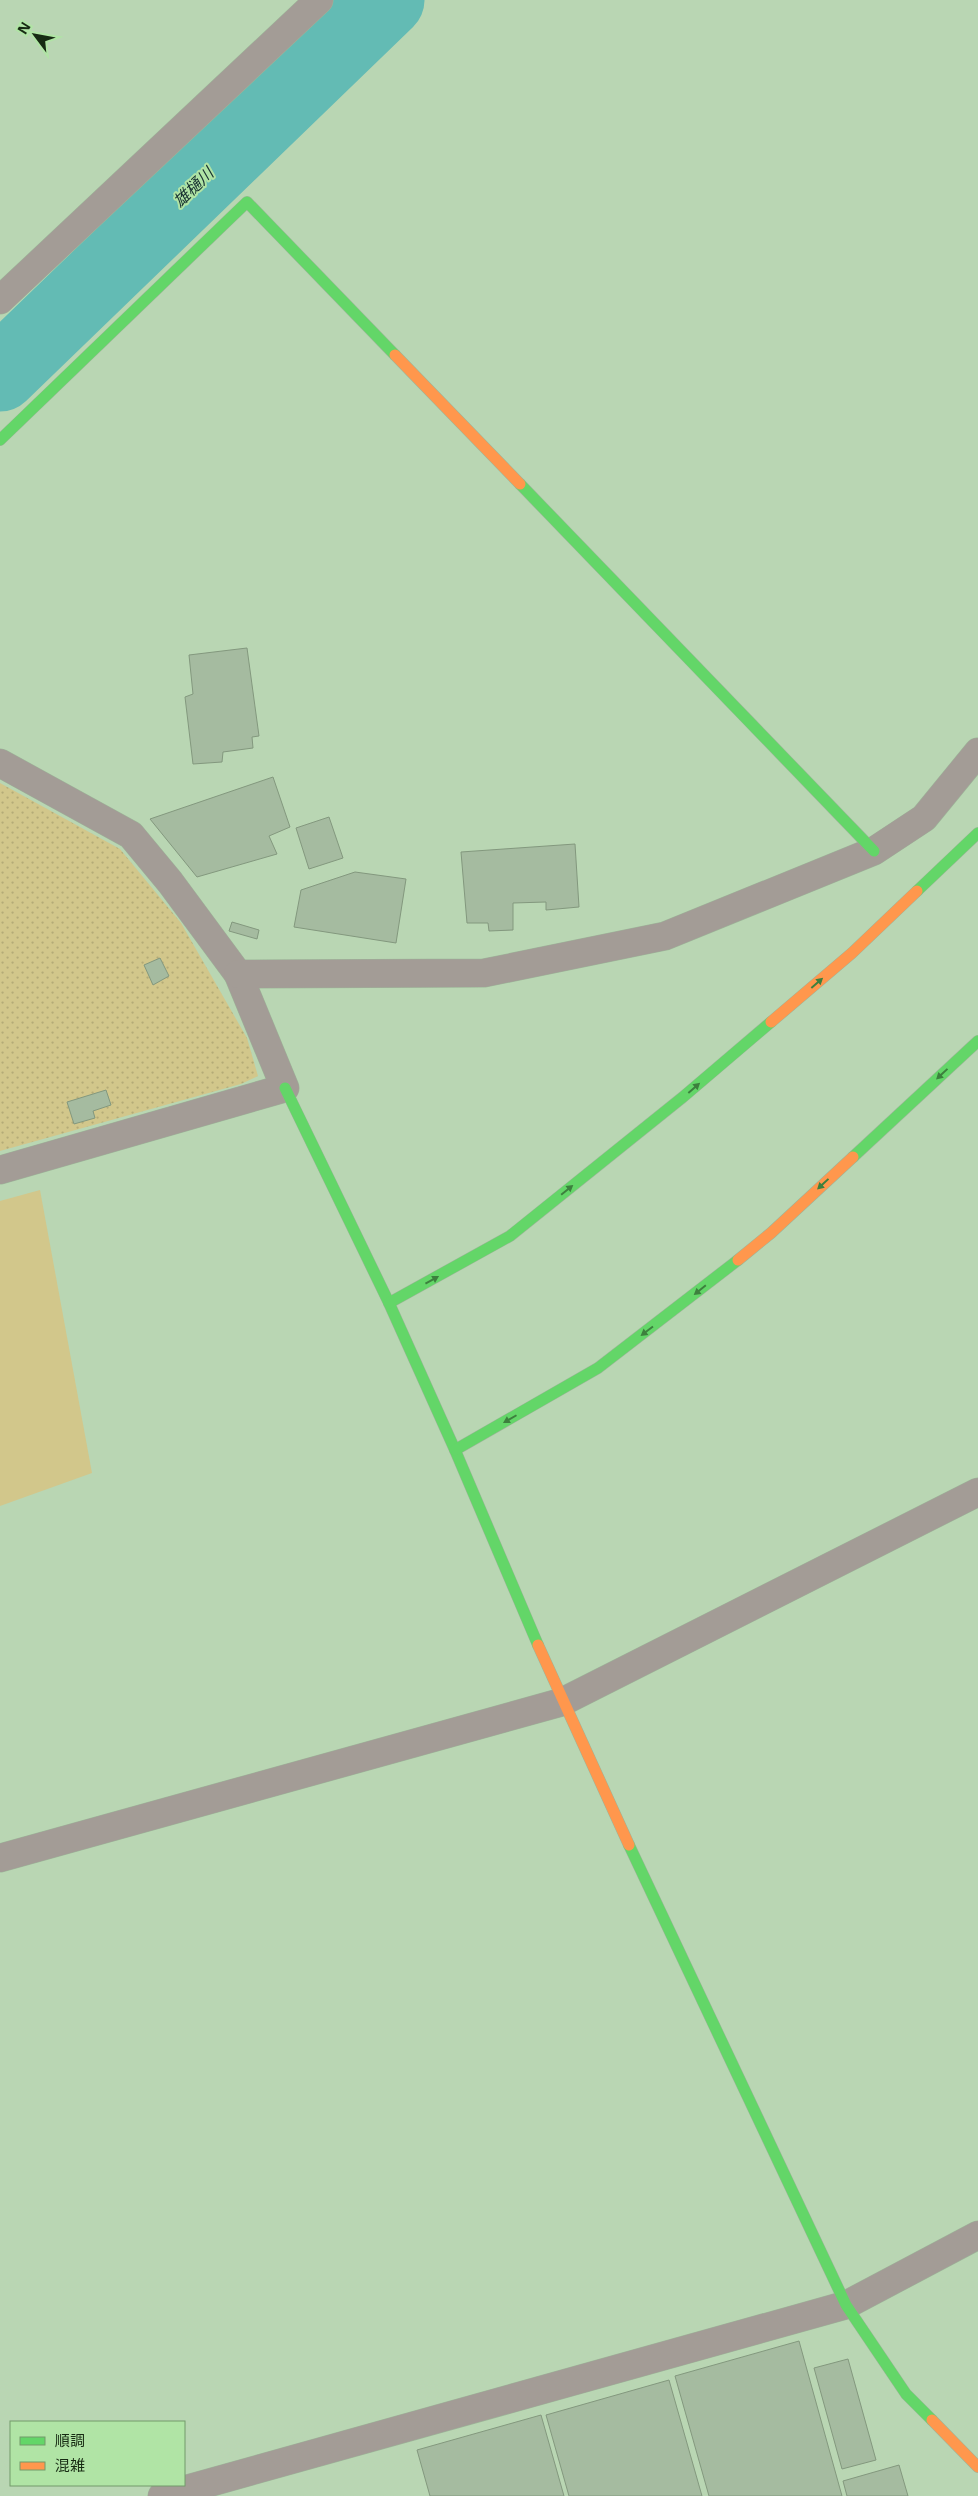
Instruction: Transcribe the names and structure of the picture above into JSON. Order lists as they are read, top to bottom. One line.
{"water":["雄樋川"],"legend":["順調","混雑"],"north":"top left"}
